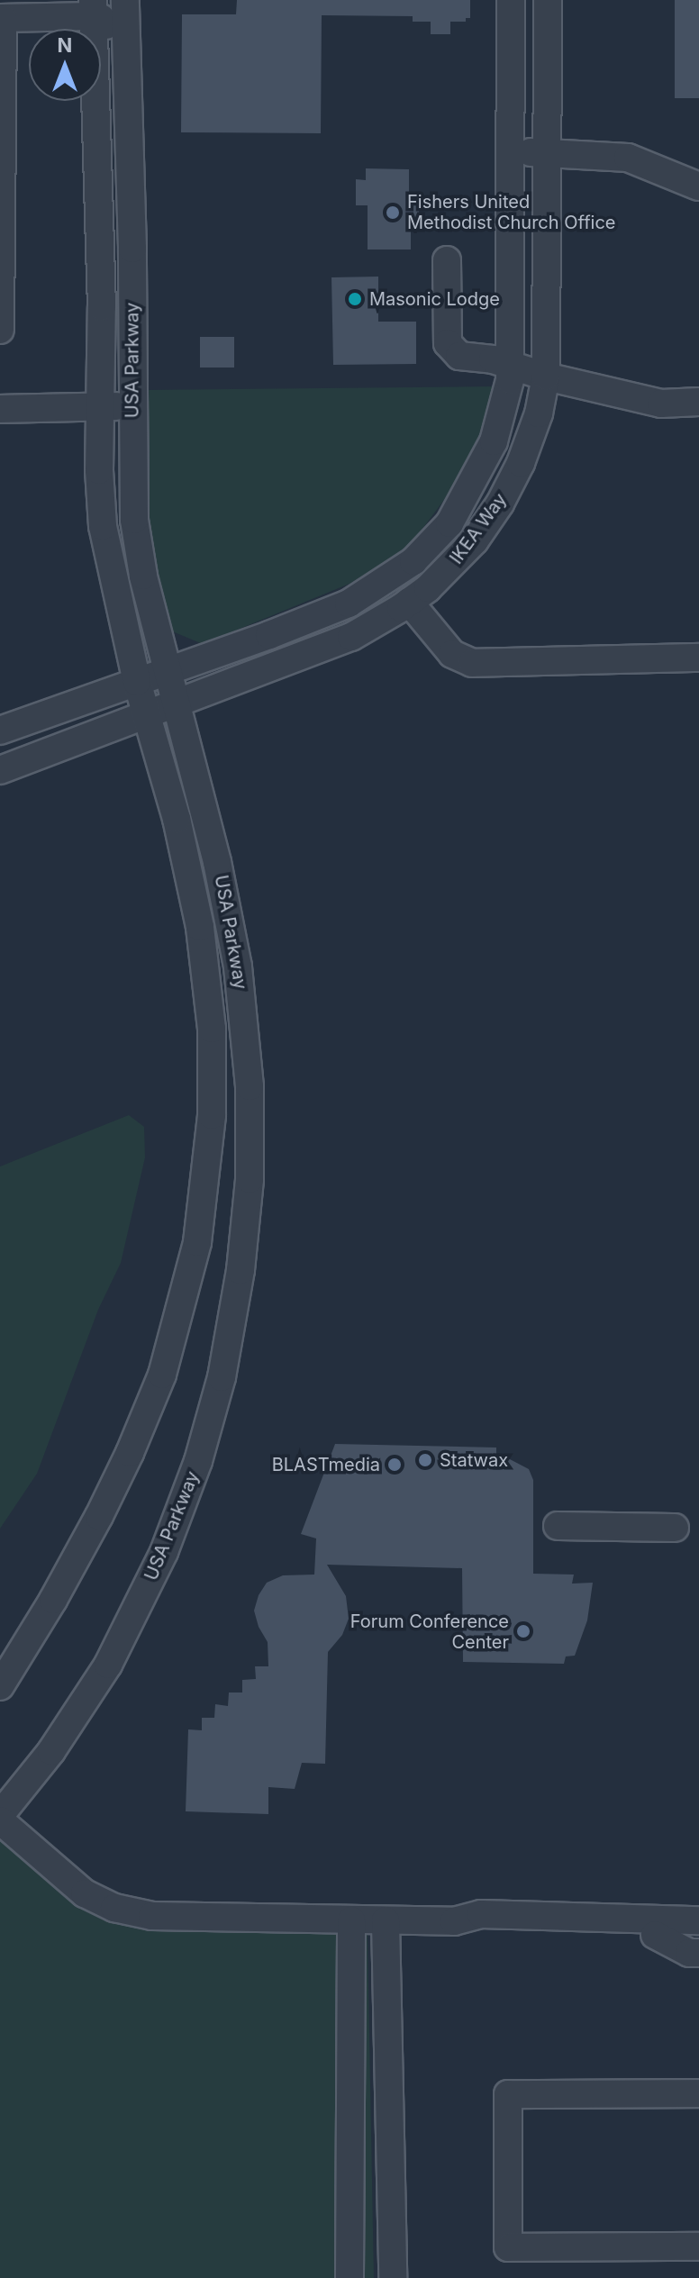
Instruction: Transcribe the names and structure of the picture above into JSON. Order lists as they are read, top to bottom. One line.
{"streets":{"street":["USA Parkway","IKEA Way"]},"crossings":[["USA Parkway","IKEA Way"]],"places":["Fishers United Methodist Church Office","Masonic Lodge","Statwax","BLASTmedia","Forum Conference Center"],"north":"top"}
